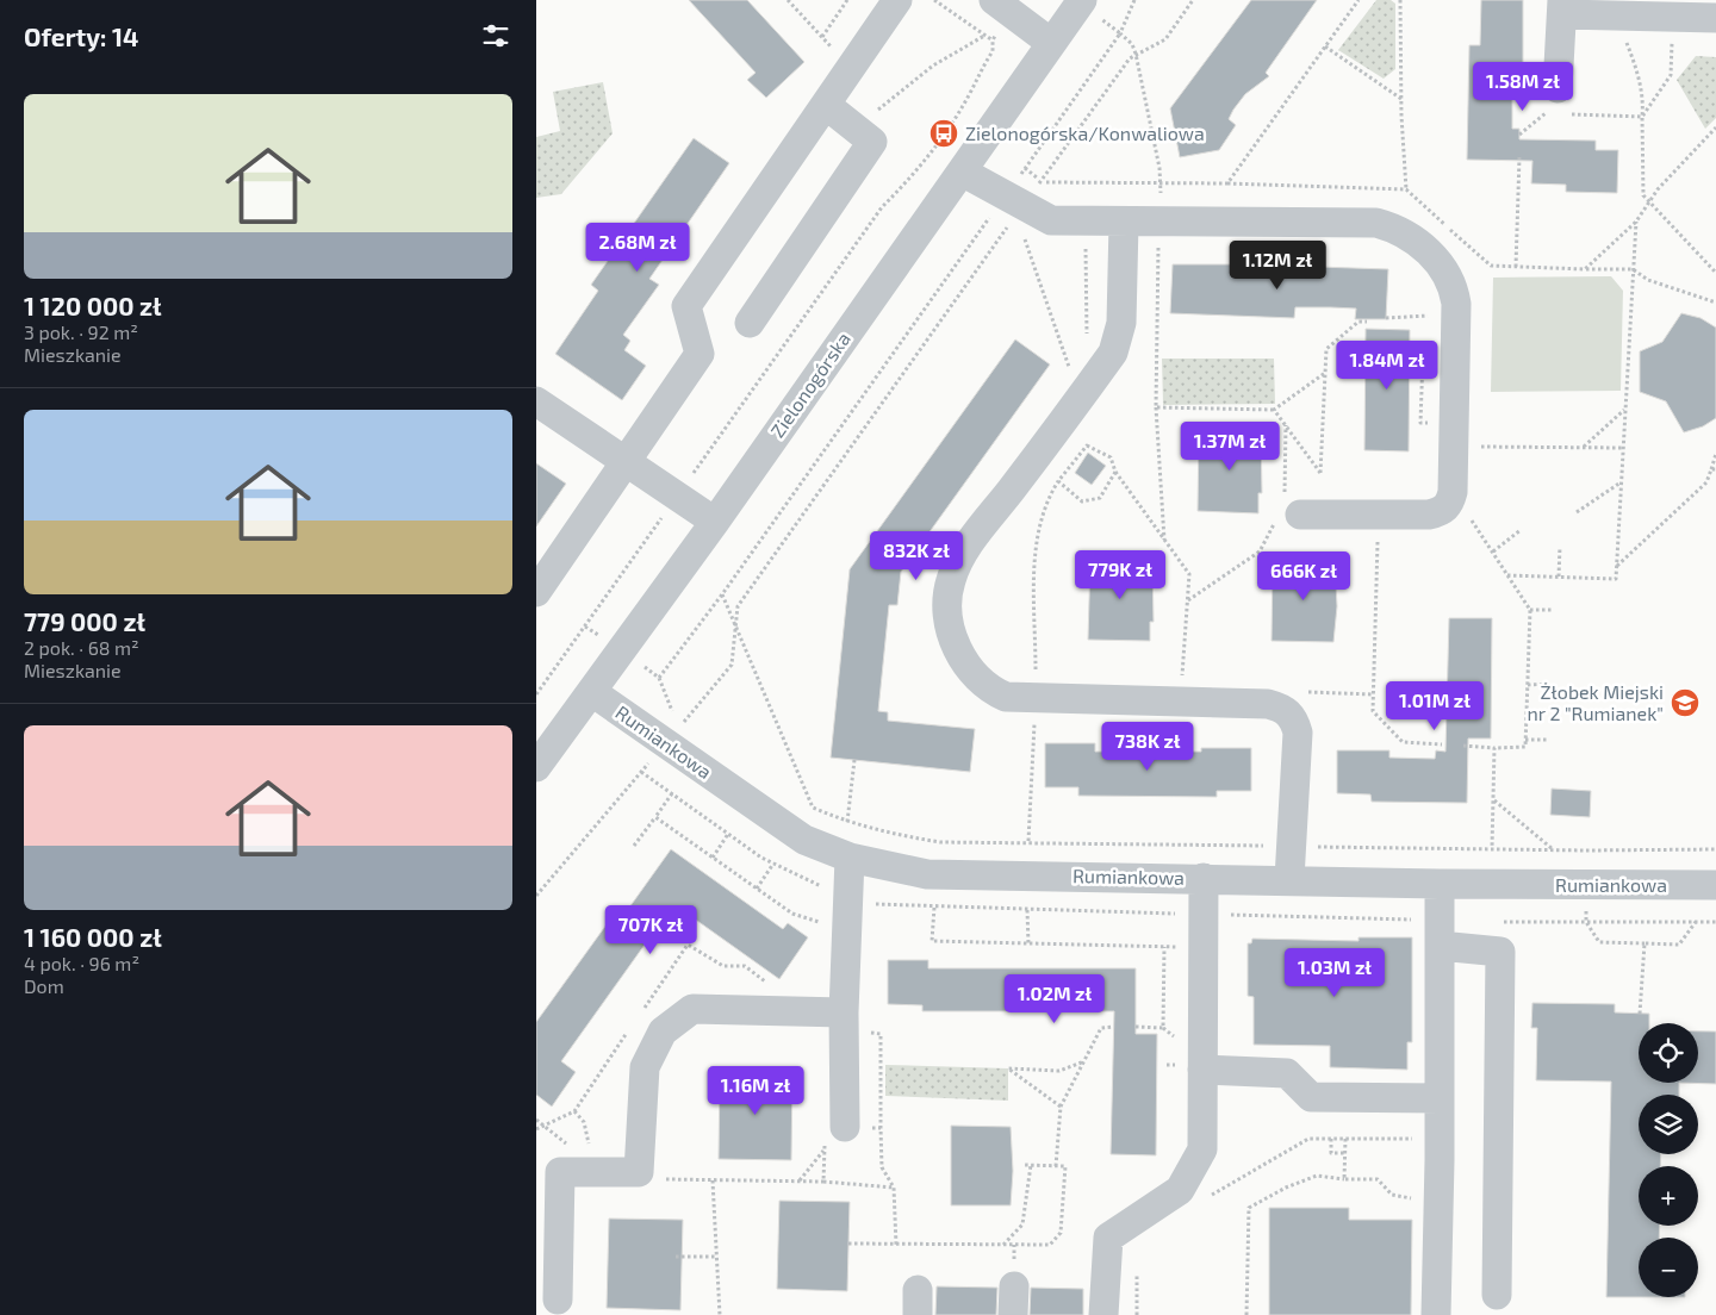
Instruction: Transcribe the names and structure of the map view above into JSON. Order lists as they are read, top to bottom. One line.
{"streets":{"street":["Zielonogórska","Rumiankowa"]},"crossings":[["Zielonogórska","Rumiankowa"]],"places":{"bus stop":["Zielonogórska/Konwaliowa"],"school or university":["Żłobek Miejski nr 2 \"Rumianek\""]},"page":{"heading":"Oferty: 14","price":["1.58M zł","2.68M zł","1.12M zł","1.84M zł","1.37M zł","832K zł","779K zł","666K zł","1.01M zł","738K zł","707K zł","1.03M zł","1.02M zł","1.16M zł"],"list":[{"name":"1 120 000 zł","note":"3 pok. · 92 m² · Mieszkanie"},{"name":"779 000 zł","note":"2 pok. · 68 m² · Mieszkanie"},{"name":"1 160 000 zł","note":"4 pok. · 96 m² · Dom"}],"map_buttons":["+","−"]}}
